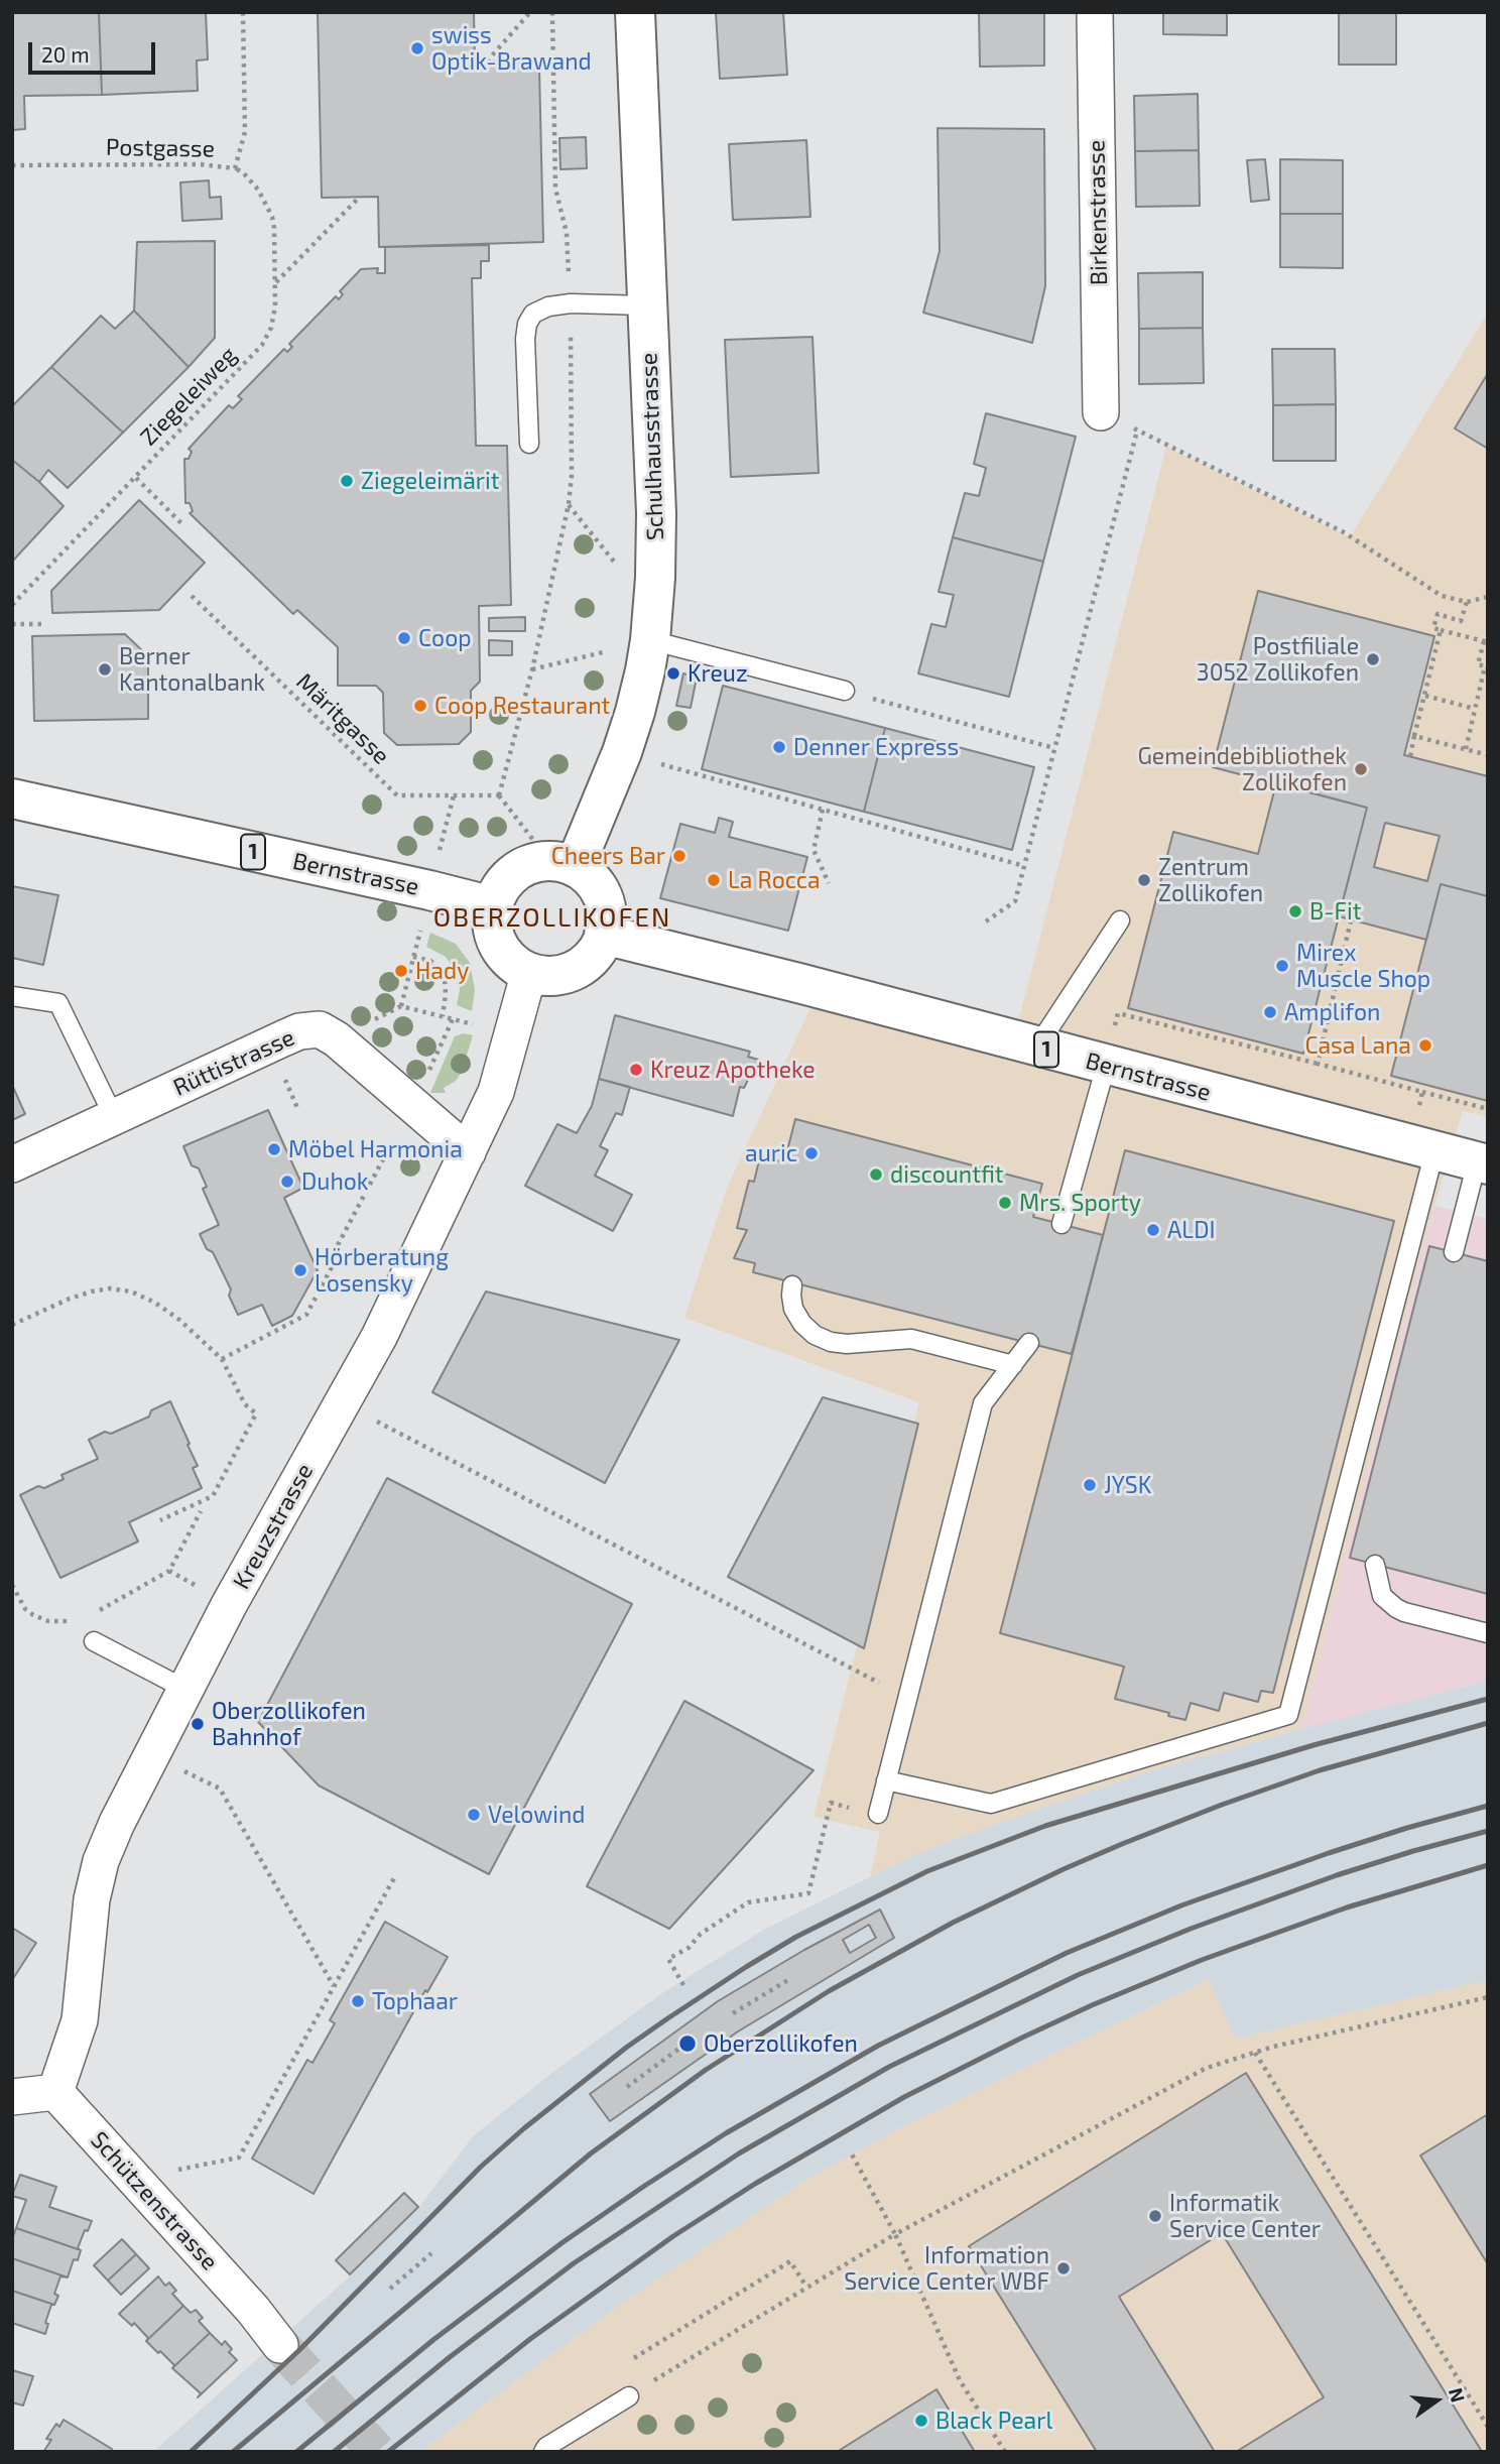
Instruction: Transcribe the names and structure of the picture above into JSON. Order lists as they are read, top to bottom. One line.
{"streets":{"main road":["Schulhausstrasse","1","Bernstrasse"],"street":["Birkenstrasse","Rüttistrasse","Kreuzstrasse","Schützenstrasse"],"path":["Postgasse","Ziegeleiweg","Märitgasse"]},"crossings":[["Postgasse","Ziegeleiweg"],["Schulhausstrasse","Bernstrasse"],["Schulhausstrasse","Kreuzstrasse"],["Bernstrasse","Kreuzstrasse"],["Rüttistrasse","Kreuzstrasse"],["Kreuzstrasse","Schützenstrasse"]],"districts":["OBERZOLLIKOFEN"],"places":["swiss Optik-Brawand","Ziegeleimärit","Coop","Postfiliale 3052 Zollikofen","Berner Kantonalbank","Kreuz","Coop Restaurant","Denner Express","Gemeindebibliothek Zollikofen","Cheers Bar","La Rocca","Zentrum Zollikofen","B-Fit","Mirex Muscle Shop","Hady","Amplifon","Casa Lana","Kreuz Apotheke","Möbel Harmonia","auric","discountfit","Duhok","Mrs. Sporty","ALDI","Hörberatung Losensky","JYSK","Oberzollikofen Bahnhof","Velowind","Tophaar","Oberzollikofen","Informatik Service Center","Information Service Center WBF","Black Pearl"],"scale_bar":"20 m","north":"right"}
